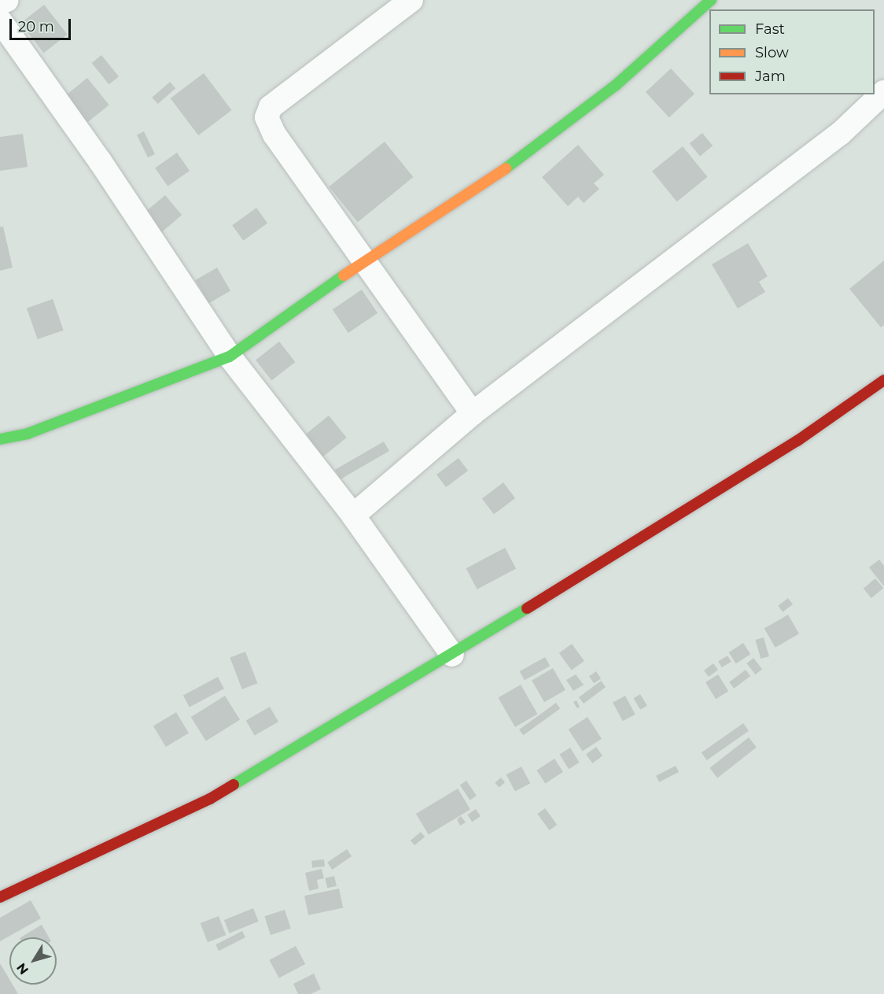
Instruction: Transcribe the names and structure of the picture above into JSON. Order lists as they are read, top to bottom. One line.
{"legend":["Fast","Slow","Jam"],"scale_bar":"20 m","north":"bottom left"}
